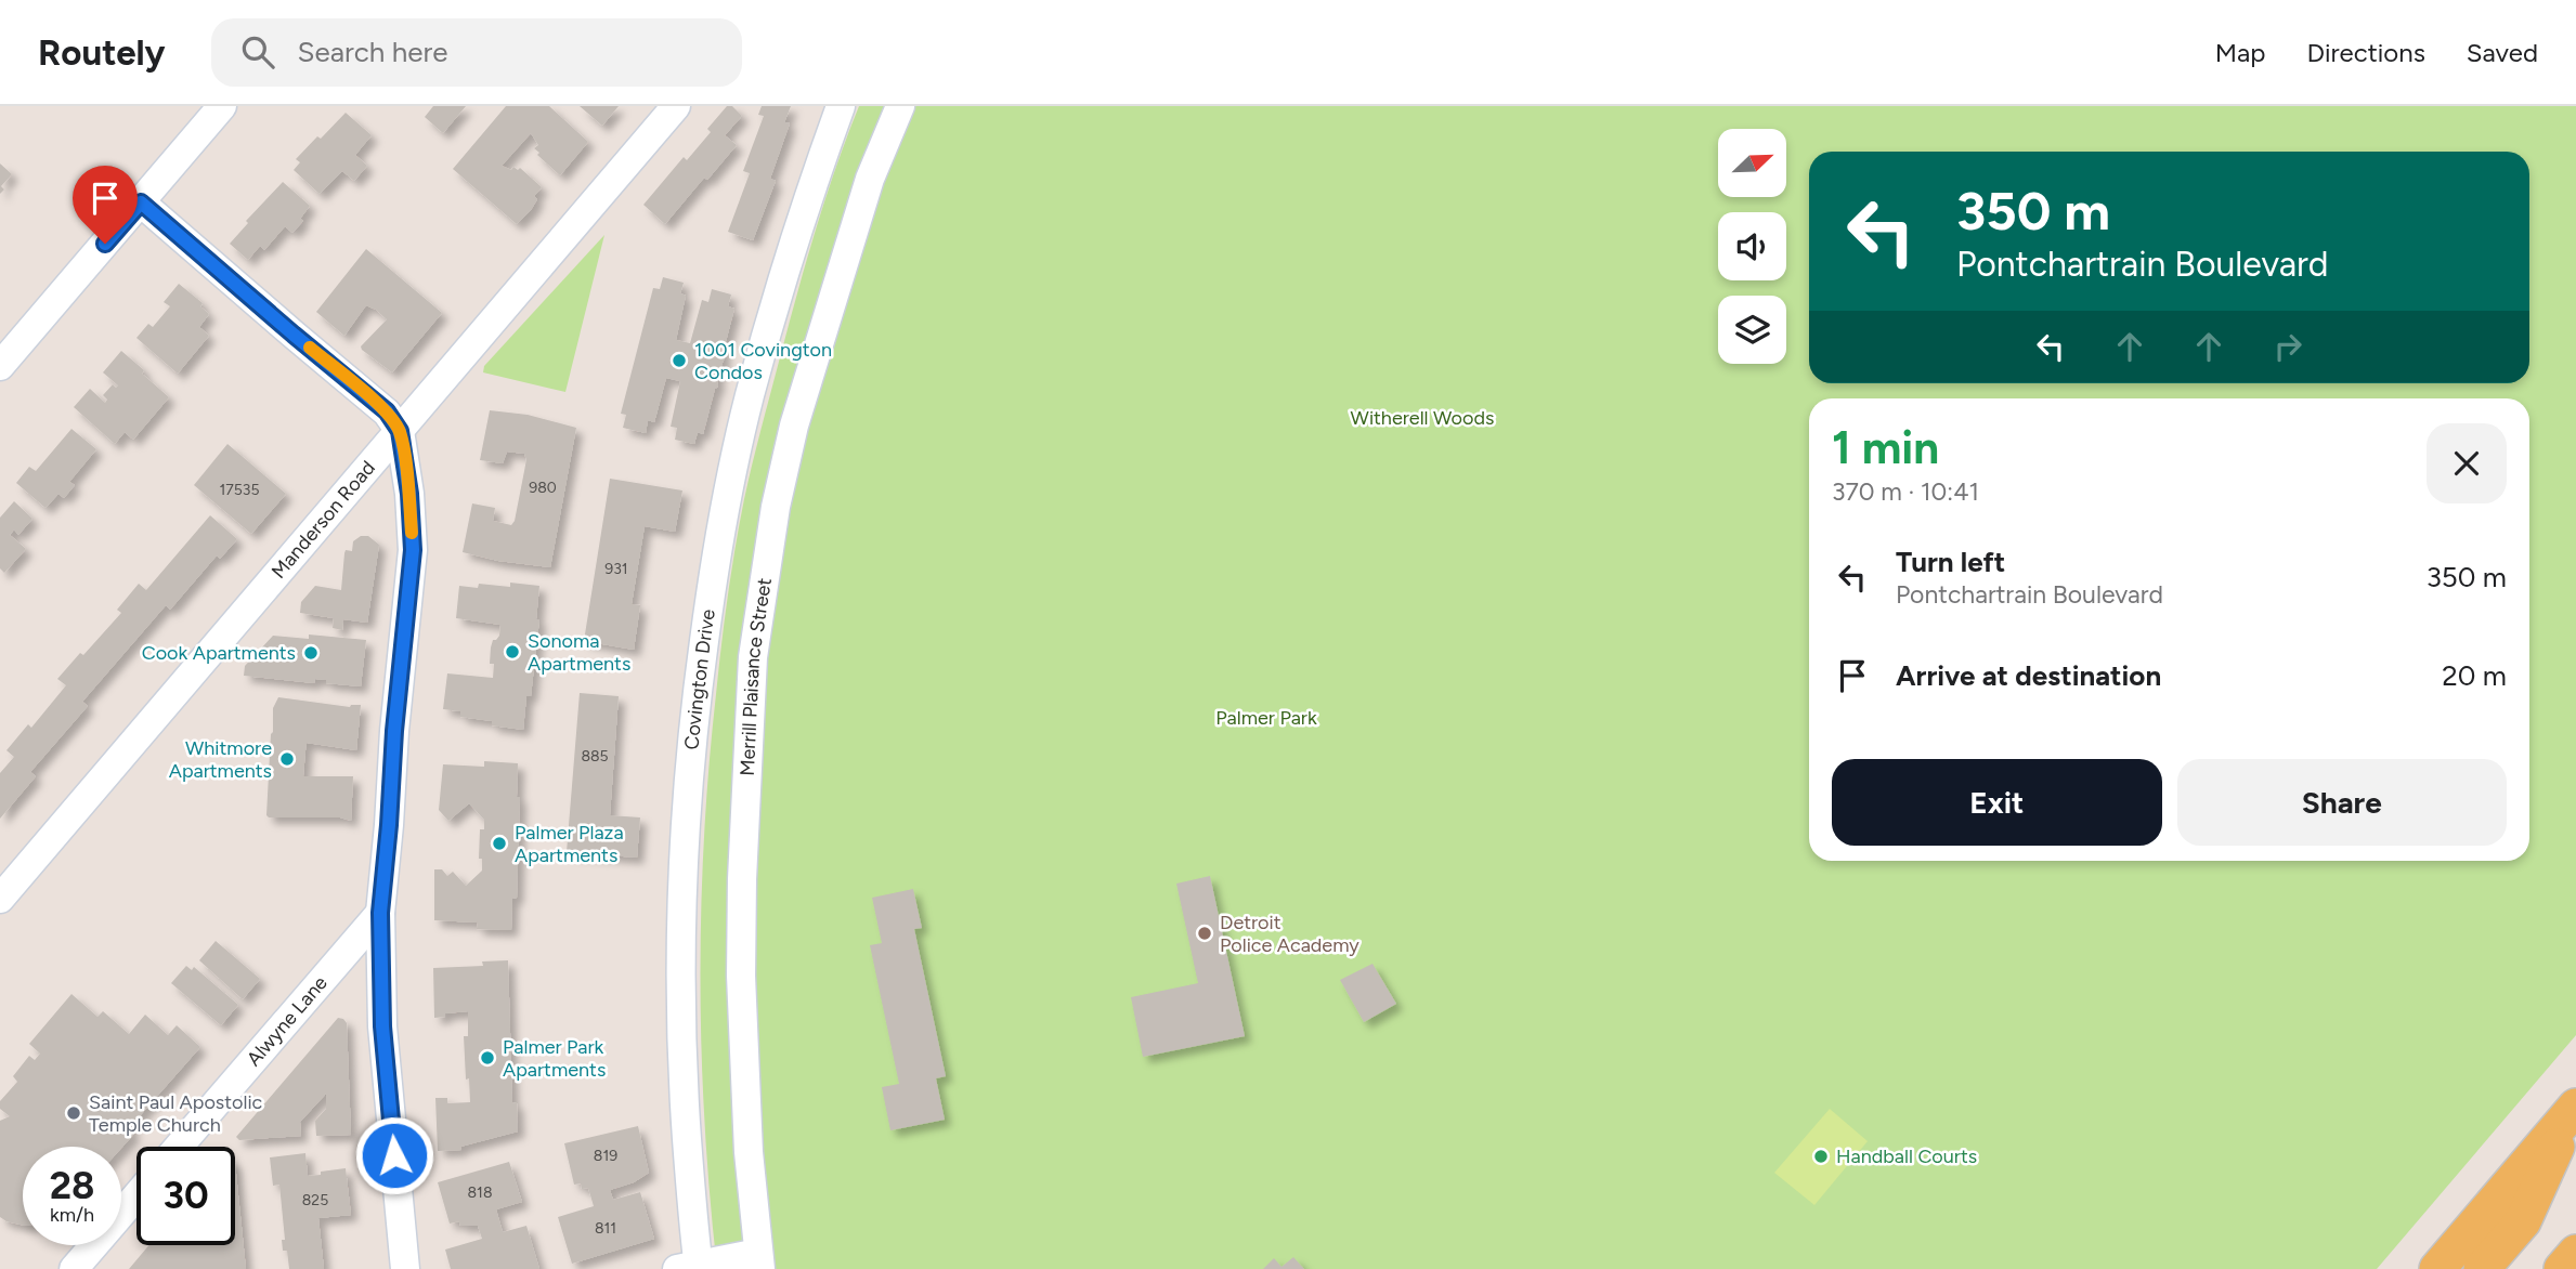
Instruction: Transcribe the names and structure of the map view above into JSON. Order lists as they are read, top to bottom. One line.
{"streets":{"street":["Manderson Road","Merrill Plaisance Street","Covington Drive","Alwyne Lane"]},"parks":["Witherell Woods","Palmer Park"],"places":["1001 Covington Condos","Sonoma Apartments","Cook Apartments","Whitmore Apartments","Palmer Plaza Apartments","Detroit Police Academy","Palmer Park Apartments","Saint Paul Apostolic Temple Church","Handball Courts"],"house_numbers":["980","17535","931","885","819","818","825","811"],"north":"top right","page":{"header":"Routely","search":"Search here","nav":["Map","Directions","Saved"],"turn":["350 m","Pontchartrain Boulevard"],"heading":["1 min","370 m · 10:41"],"list":[{"name":"Turn left","note":"Pontchartrain Boulevard","value":"350 m"},{"name":"Arrive at destination","value":"20 m"}],"buttons":["Exit","Share"],"speed":"28 km/h","limit":"30"}}
